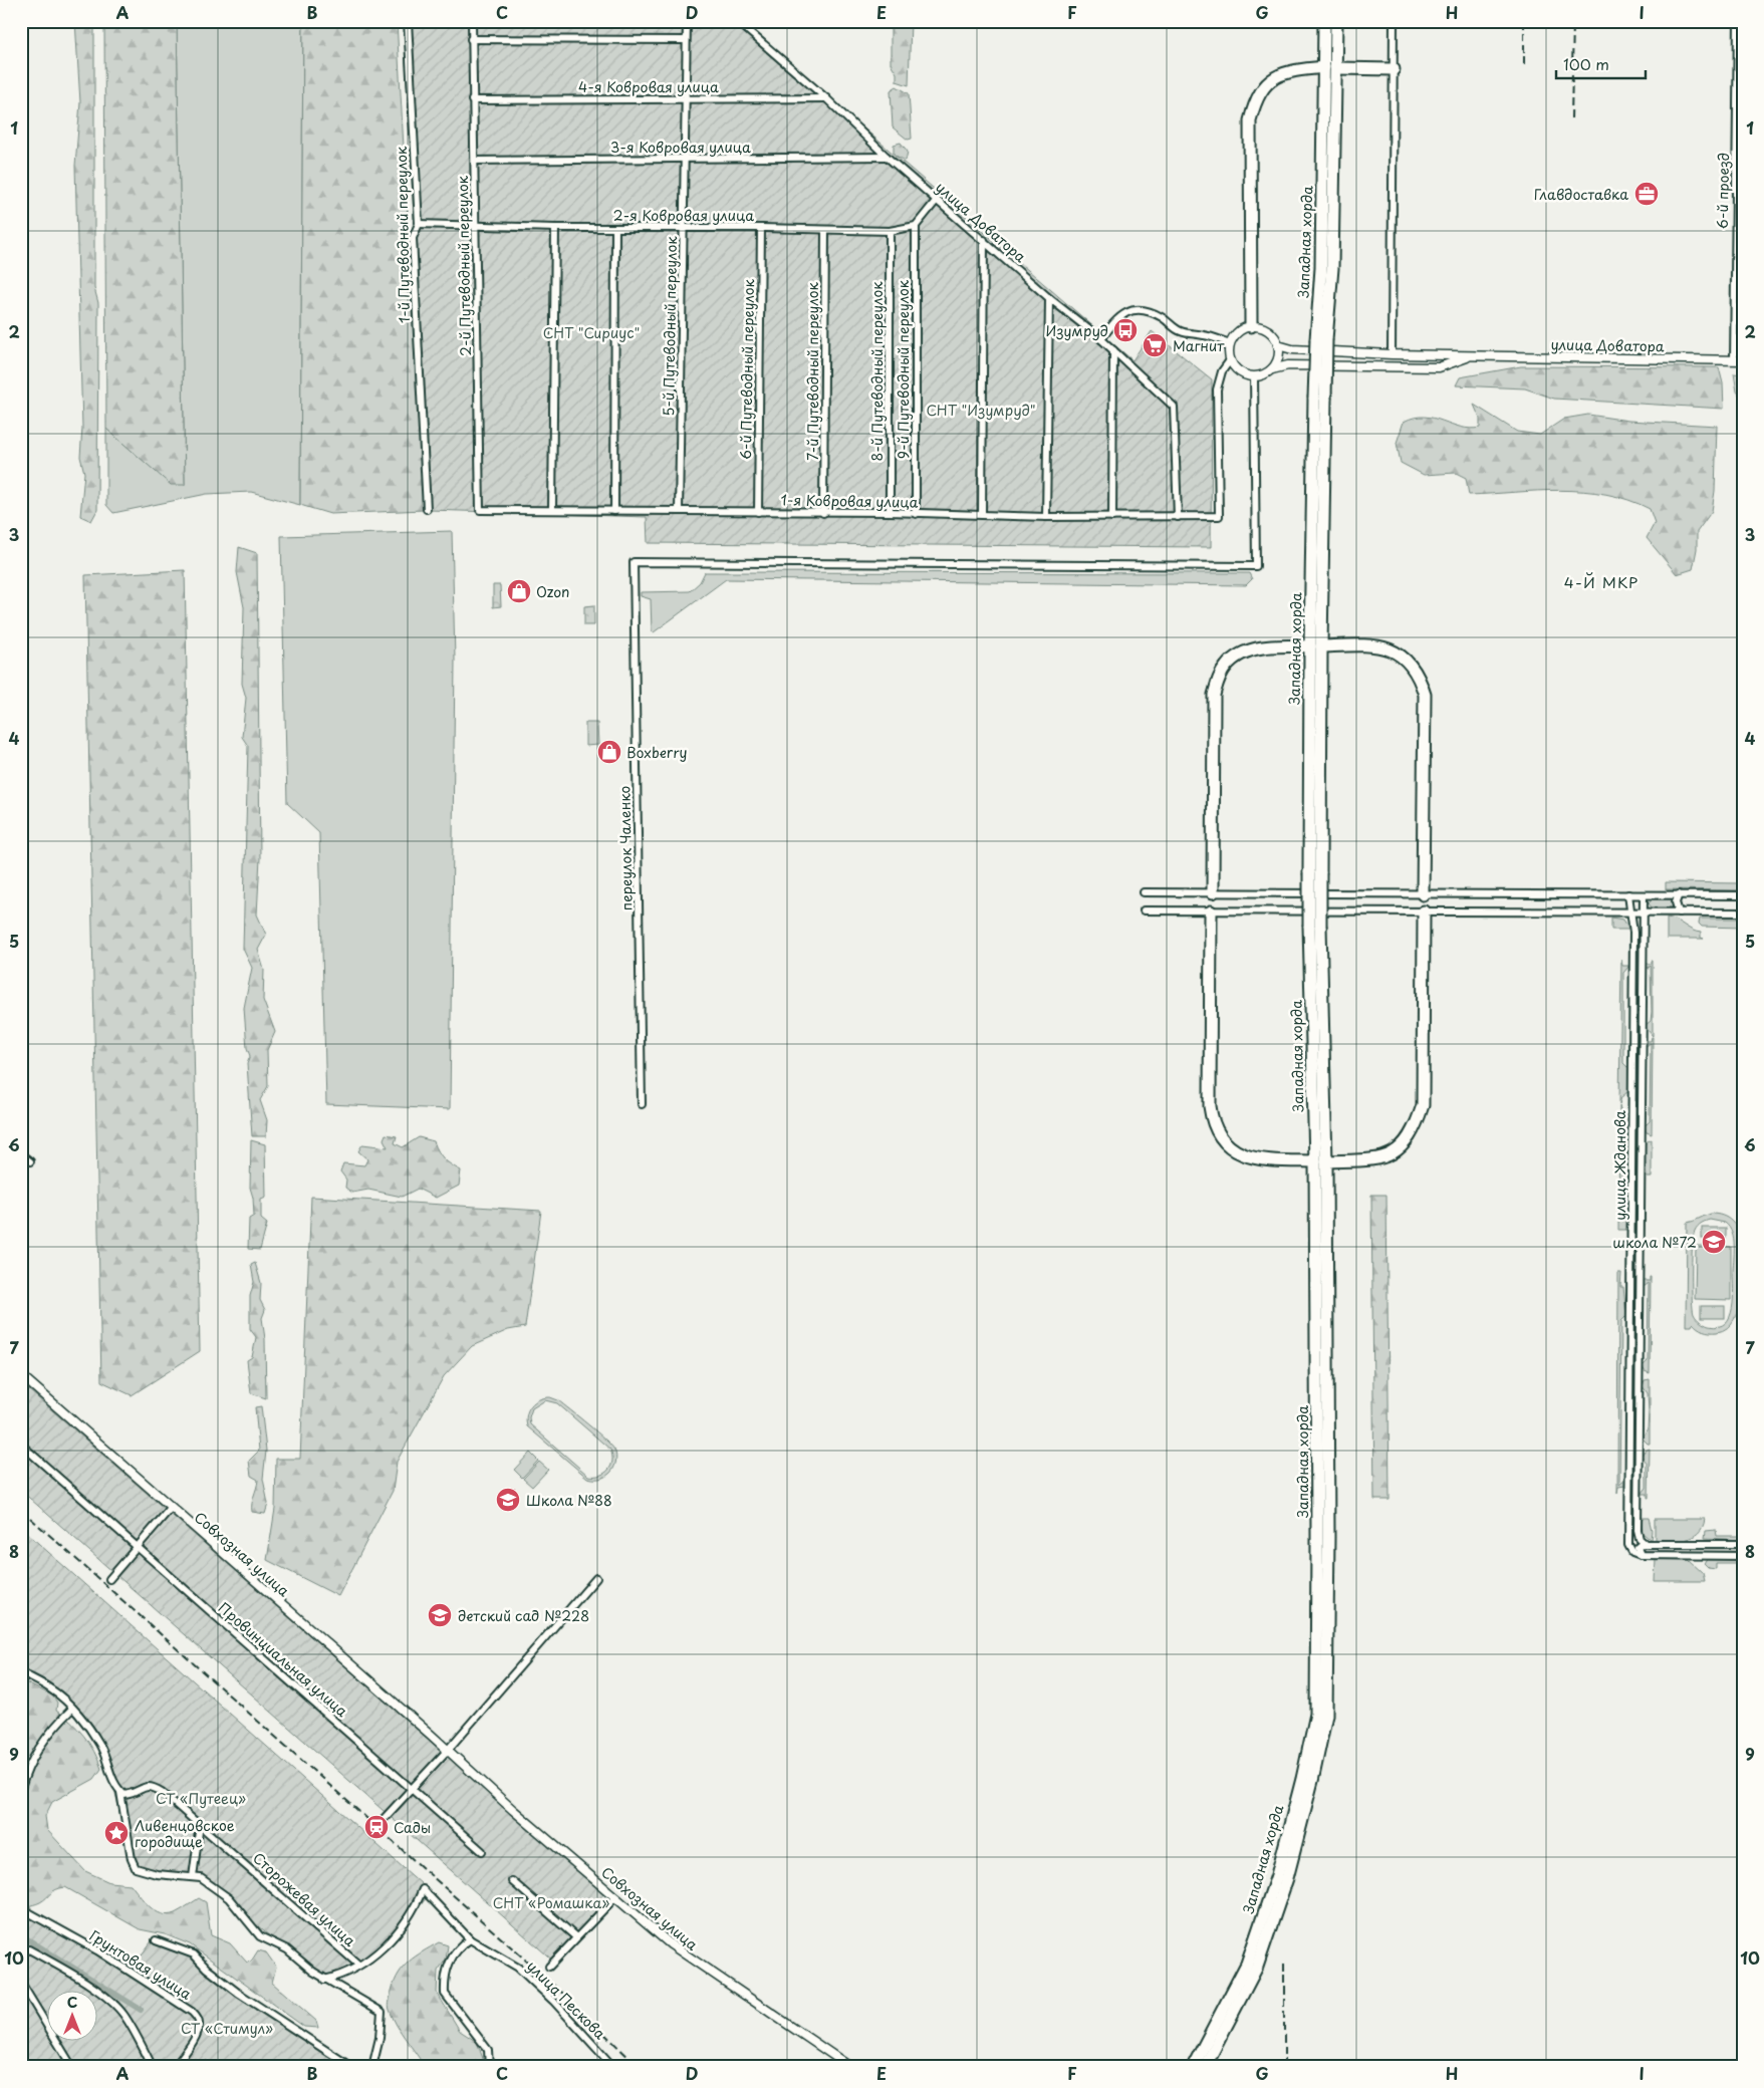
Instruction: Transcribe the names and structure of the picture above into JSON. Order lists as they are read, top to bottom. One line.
{"streets":{"highway":["Западная хорда"],"street":["4-я Ковровая улица","3-я Ковровая улица","6-й проезд","2-я Ковровая улица","улица Доватора","1-й Путеводный переулок","2-й Путеводный переулок","5-й Путеводный переулок","6-й Путеводный переулок","9-й Путеводный переулок","7-й Путеводный переулок","8-й Путеводный переулок","1-я Ковровая улица","переулок Чаленко","улица Жданова","Совхозная улица","Провинциальная улица","Сторожевая улица","Грунтовая улица","улица Пескова"]},"crossings":[["4-я Ковровая улица","улица Доватора"],["4-я Ковровая улица","2-й Путеводный переулок"],["4-я Ковровая улица","5-й Путеводный переулок"],["3-я Ковровая улица","улица Доватора"],["3-я Ковровая улица","2-й Путеводный переулок"],["3-я Ковровая улица","5-й Путеводный переулок"],["6-й проезд","улица Доватора"],["2-я Ковровая улица","1-й Путеводный переулок"],["2-я Ковровая улица","2-й Путеводный переулок"],["2-я Ковровая улица","5-й Путеводный переулок"],["2-я Ковровая улица","6-й Путеводный переулок"],["2-я Ковровая улица","9-й Путеводный переулок"],["2-я Ковровая улица","7-й Путеводный переулок"],["2-я Ковровая улица","8-й Путеводный переулок"],["улица Доватора","1-я Ковровая улица"],["улица Доватора","переулок Чаленко"],["2-й Путеводный переулок","1-я Ковровая улица"],["5-й Путеводный переулок","1-я Ковровая улица"],["6-й Путеводный переулок","1-я Ковровая улица"],["9-й Путеводный переулок","1-я Ковровая улица"],["7-й Путеводный переулок","1-я Ковровая улица"],["8-й Путеводный переулок","1-я Ковровая улица"],["1-я Ковровая улица","переулок Чаленко"],["Сторожевая улица","улица Пескова"]],"districts":["4-Й МКР"],"parks":["СНТ \"Сириус\"","СНТ \"Изумруд\"","СТ «Путеец»","СНТ «Ромашка»","СТ «Стимул»"],"places":{"office":["Главдоставка"],"bus stop":["Изумруд"],"supermarket":["Магнит"],"shop":["Ozon","Boxberry"],"school or university":["школа №72","Школа №88","детский сад №228"],"station":["Сады"],"place":["Ливенцовское городище"]},"scale_bar":"100 m","north":"top","grid":{"columns":["A","B","C","D","E","F","G","H","I"],"rows":["1","2","3","4","5","6","7","8","9","10"]}}
